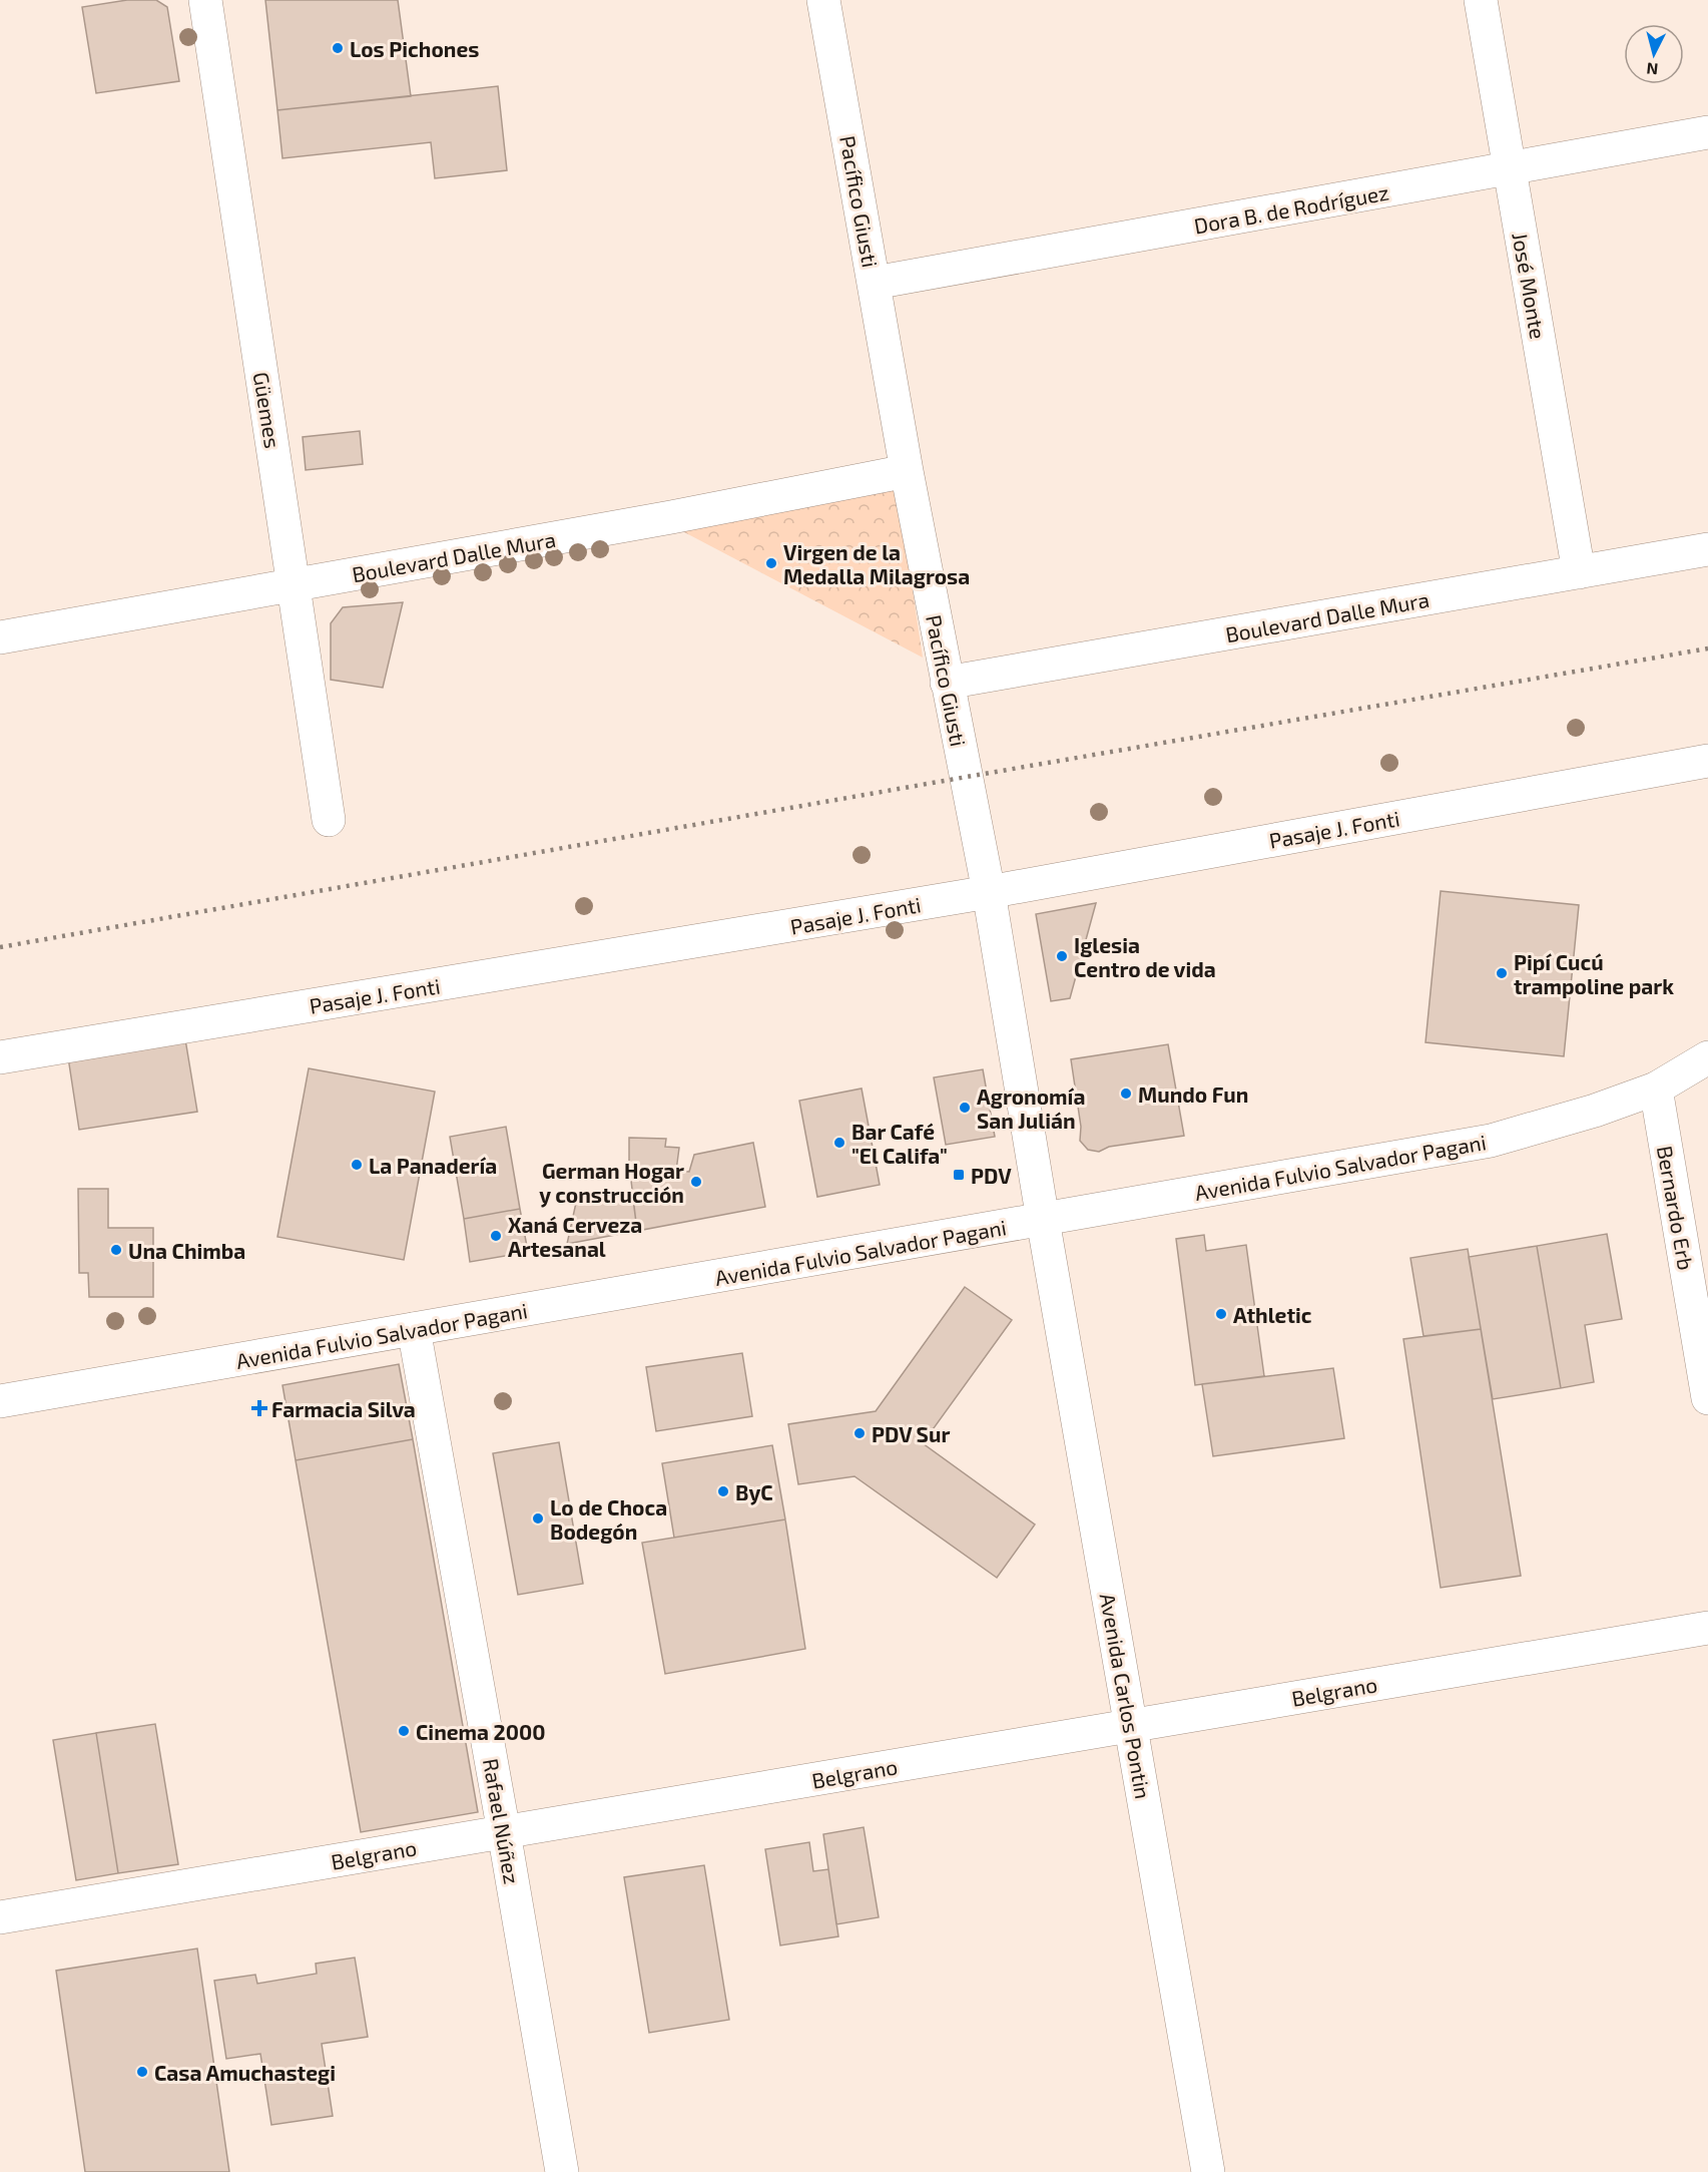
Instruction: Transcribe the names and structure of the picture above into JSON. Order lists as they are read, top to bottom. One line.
{"streets":{"main road":["Pacífico Giusti","Dora B. de Rodríguez","José Monte","Güemes","Boulevard Dalle Mura","Pasaje J. Fonti","Avenida Fulvio Salvador Pagani","Bernardo Erb","Belgrano","Avenida Carlos Pontin","Rafael Núñez"]},"crossings":[["Pacífico Giusti","Dora B. de Rodríguez"],["Pacífico Giusti","Boulevard Dalle Mura"],["Pacífico Giusti","Pasaje J. Fonti"],["Pacífico Giusti","Avenida Fulvio Salvador Pagani"],["Pacífico Giusti","Avenida Carlos Pontin"],["Dora B. de Rodríguez","José Monte"],["José Monte","Boulevard Dalle Mura"],["Güemes","Boulevard Dalle Mura"],["Avenida Fulvio Salvador Pagani","Bernardo Erb"],["Avenida Fulvio Salvador Pagani","Avenida Carlos Pontin"],["Avenida Fulvio Salvador Pagani","Rafael Núñez"],["Belgrano","Avenida Carlos Pontin"],["Belgrano","Rafael Núñez"]],"places":{"other":["Los Pichones","Virgen de la Medalla Milagrosa","Iglesia Centro de vida","Pipí Cucú trampoline park","Mundo Fun","Agronomía San Julián","Bar Café \"El Califa\"","La Panadería","German Hogar y construcción","Xaná Cerveza Artesanal","Una Chimba","Athletic","PDV Sur","ByC","Lo de Choca Bodegón","Cinema 2000","Casa Amuchastegi"],"transit":["PDV"],"health":["Farmacia Silva"]},"north":"bottom"}
